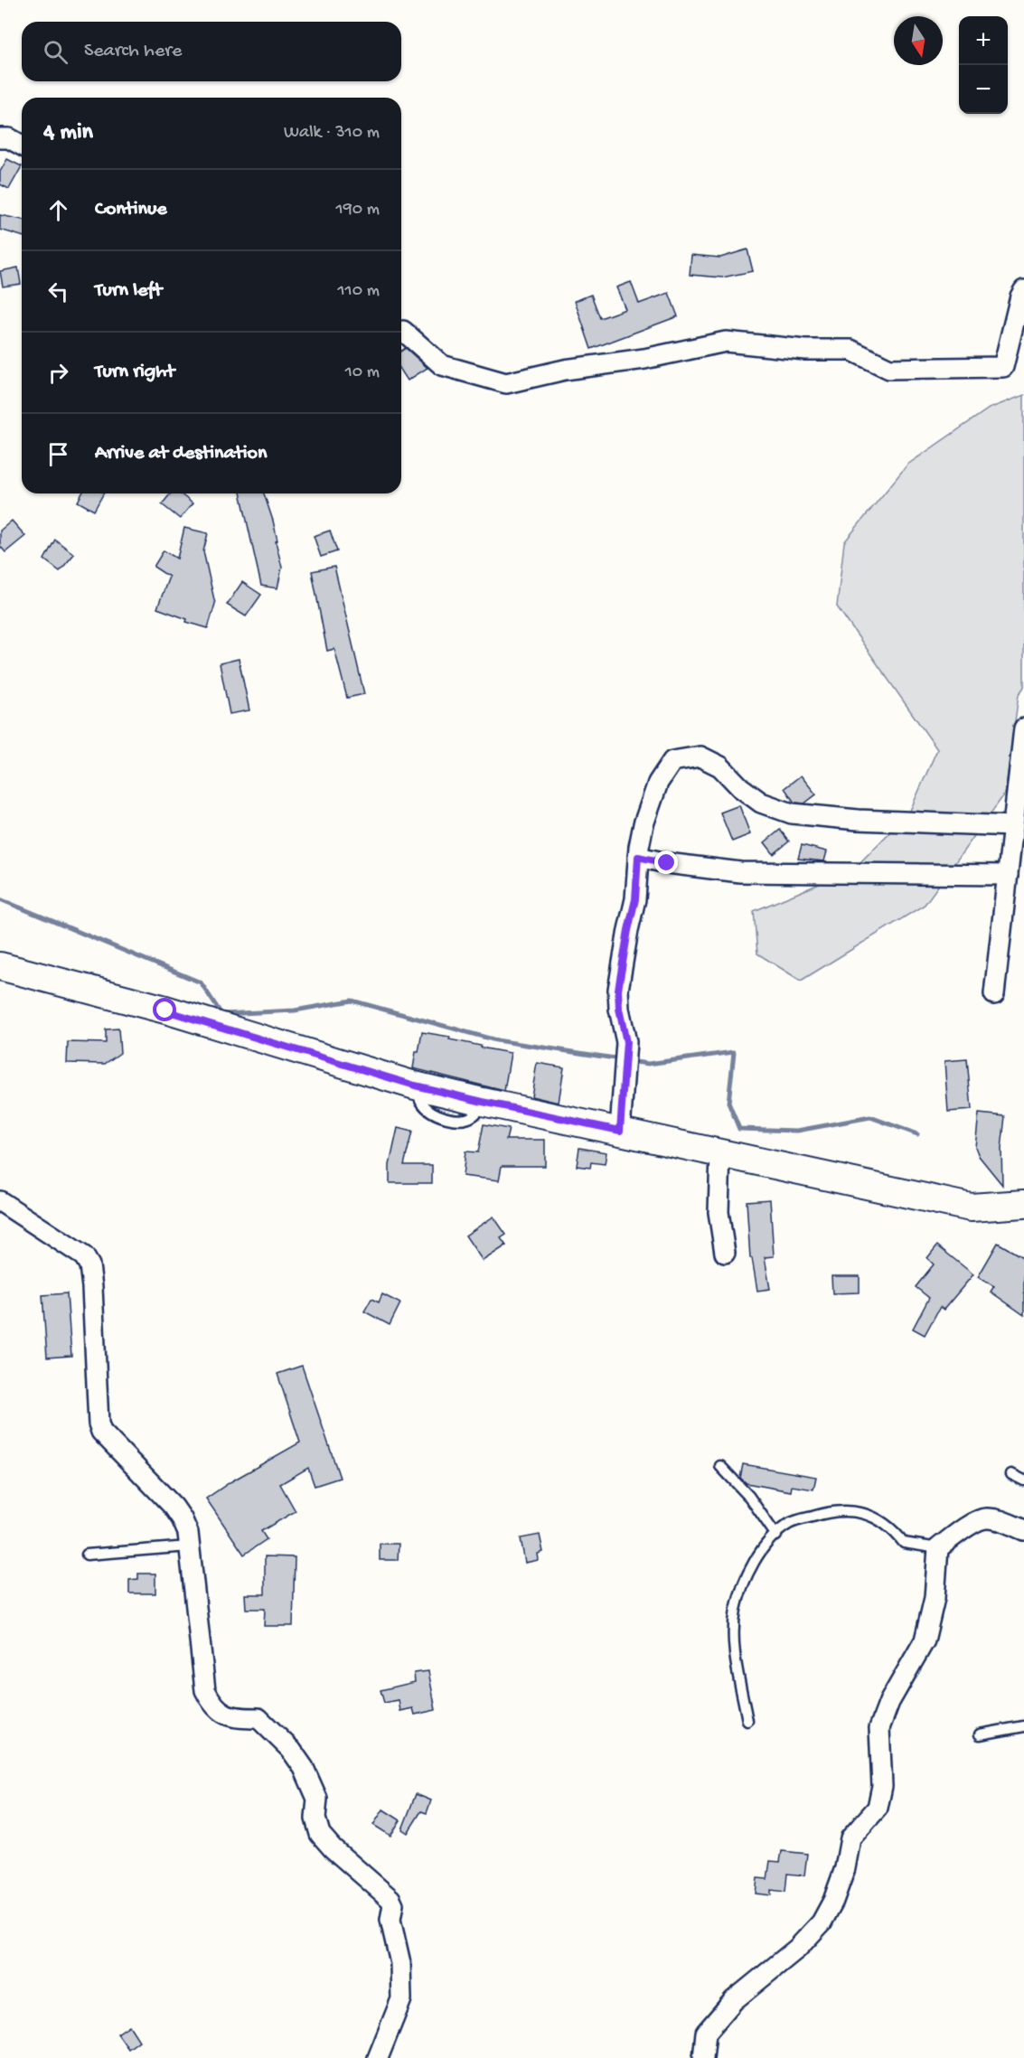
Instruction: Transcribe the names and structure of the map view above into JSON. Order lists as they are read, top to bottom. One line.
{"north":"bottom","page":{"map_buttons":["+","−"],"search":"Search here","heading":["4 min","Walk · 310 m"],"list":[["Continue","190 m"],["Turn left","110 m"],["Turn right","10 m"],"Arrive at destination"]}}
